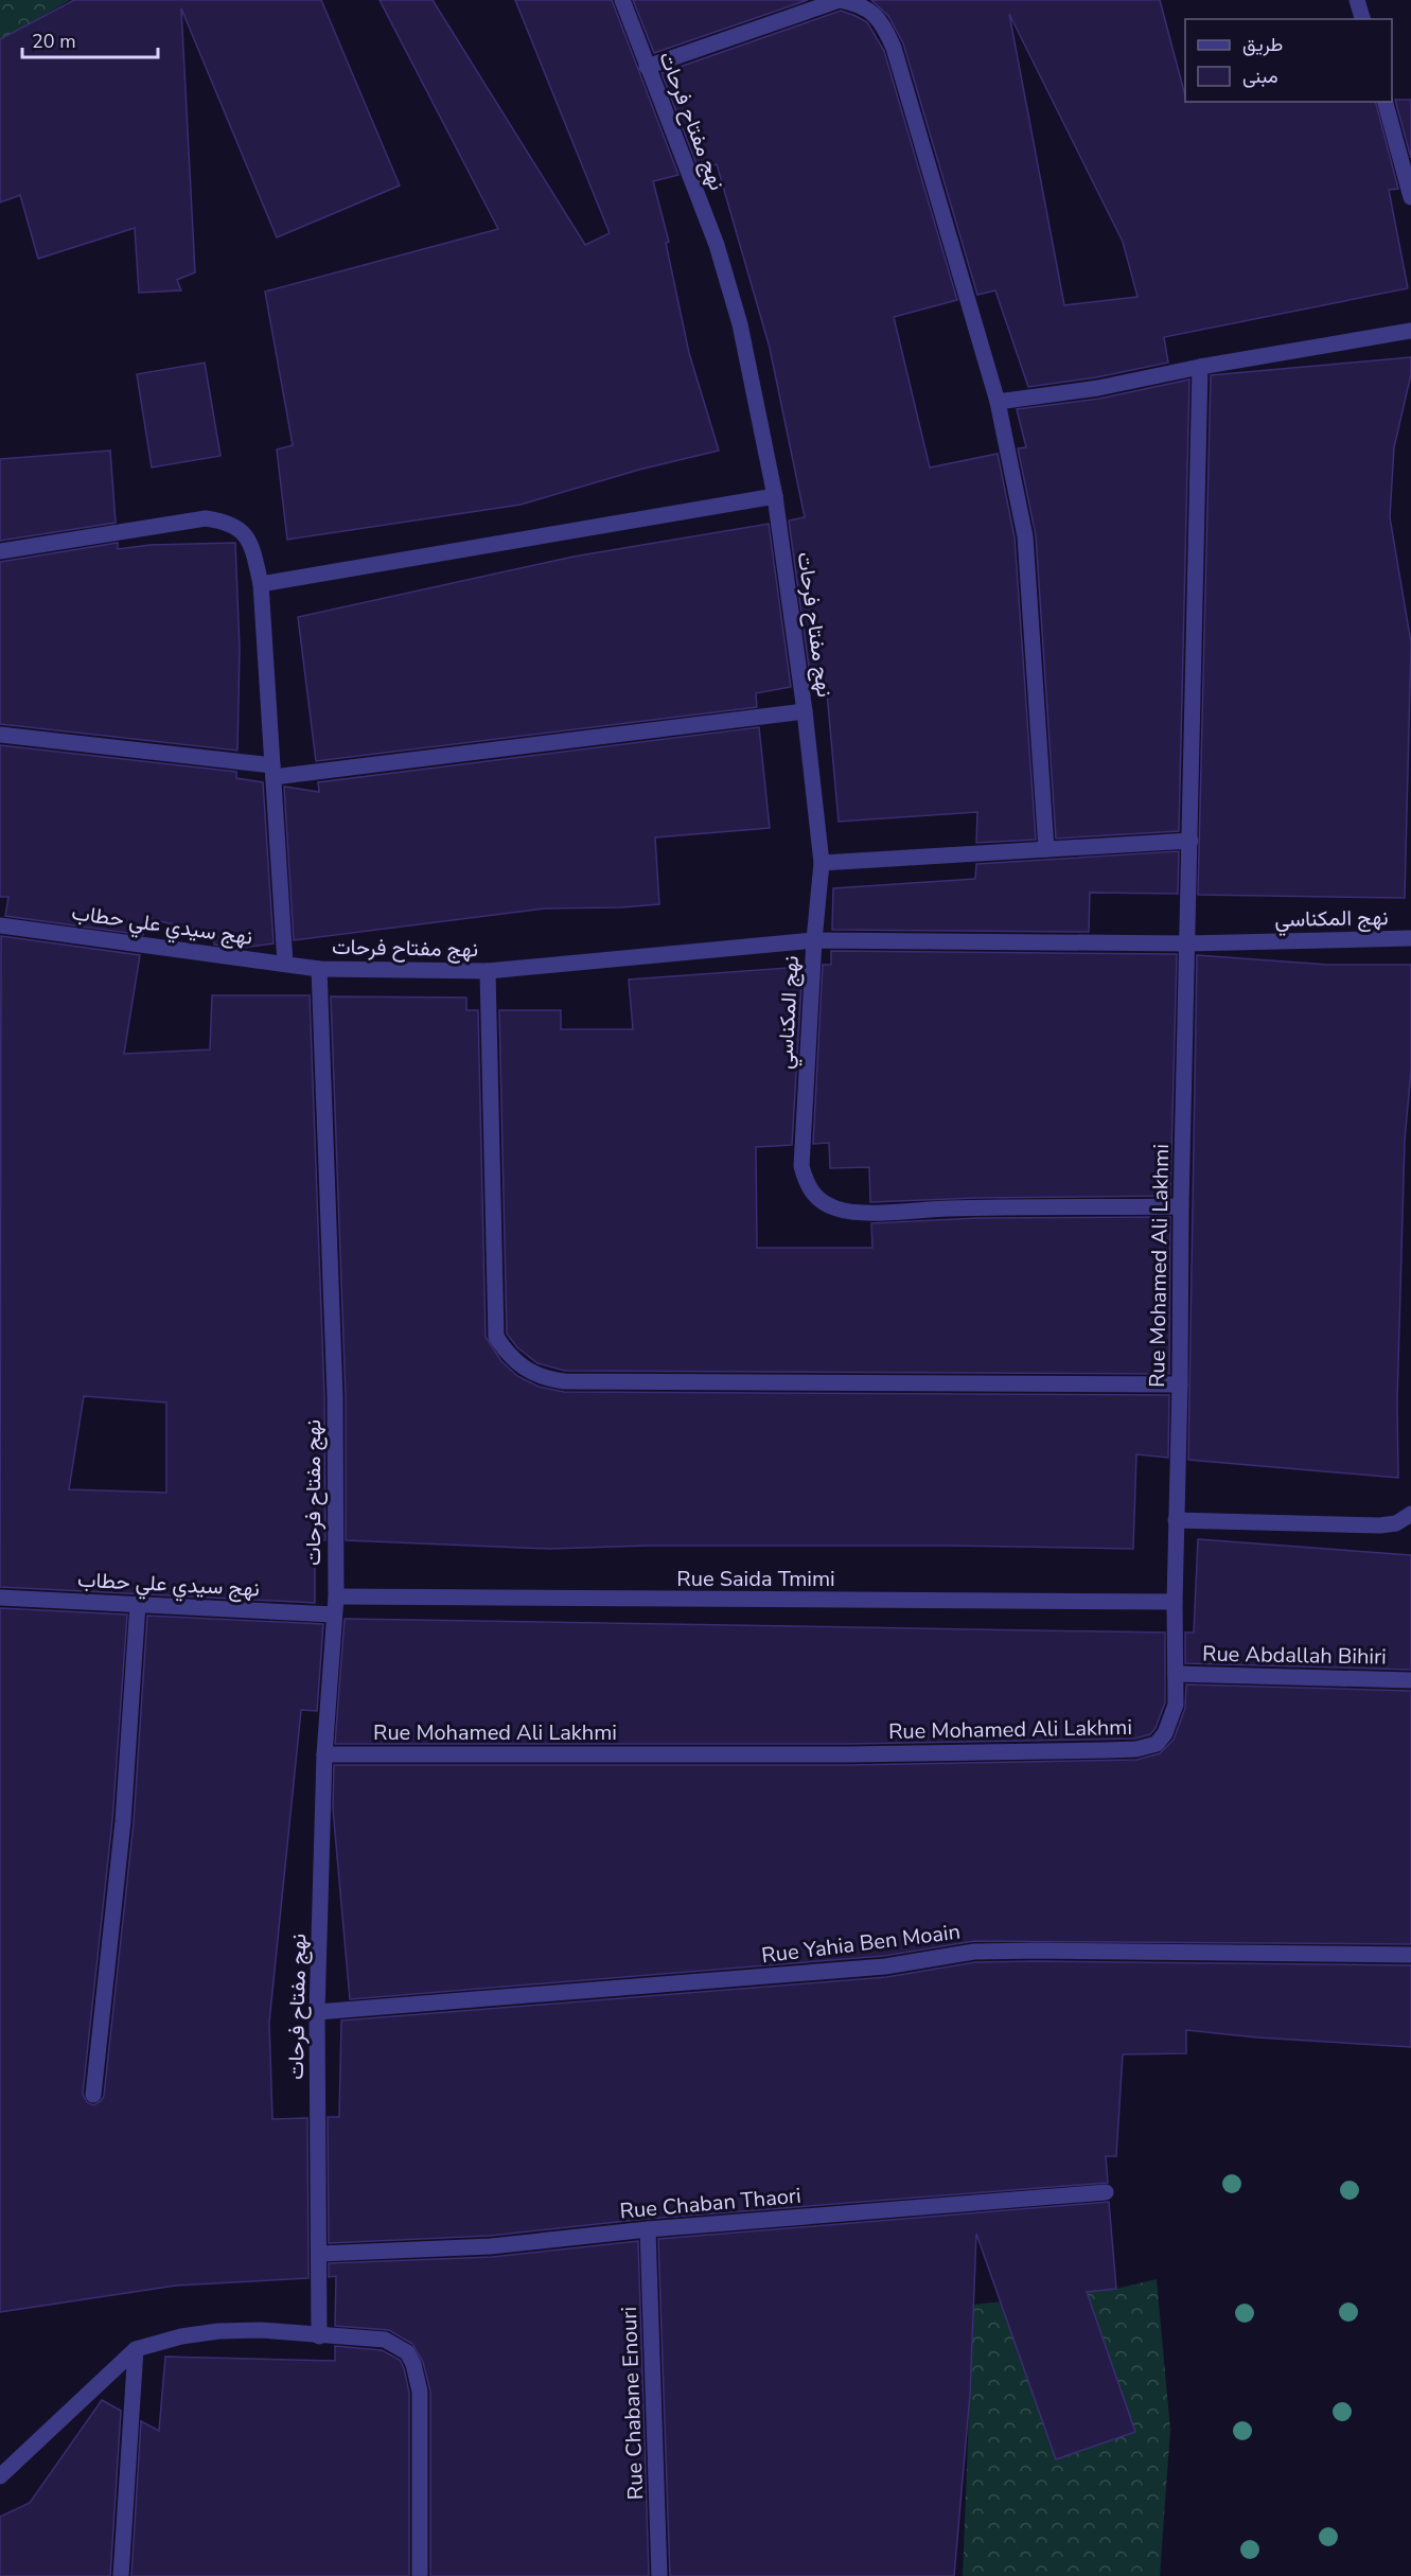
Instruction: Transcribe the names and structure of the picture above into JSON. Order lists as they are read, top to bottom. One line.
{"streets":{"street":["نهج مفتاح فرحات","نهج المكناسي","نهج سيدي علي حطاب","Rue Mohamed Ali Lakhmi","Rue Saida Tmimi","Rue Abdallah Bihiri","Rue Yahia Ben Moain","Rue Chaban Thaori","Rue Chabane Enouri"]},"crossings":[["نهج مفتاح فرحات","نهج المكناسي"],["نهج مفتاح فرحات","نهج سيدي علي حطاب"],["نهج مفتاح فرحات","Rue Mohamed Ali Lakhmi"],["نهج مفتاح فرحات","Rue Saida Tmimi"],["نهج مفتاح فرحات","Rue Yahia Ben Moain"],["نهج مفتاح فرحات","Rue Chaban Thaori"],["نهج المكناسي","Rue Mohamed Ali Lakhmi"],["Rue Mohamed Ali Lakhmi","Rue Saida Tmimi"],["Rue Mohamed Ali Lakhmi","Rue Abdallah Bihiri"],["Rue Chaban Thaori","Rue Chabane Enouri"]],"legend":["طريق","مبنى"],"scale_bar":"20 m"}
